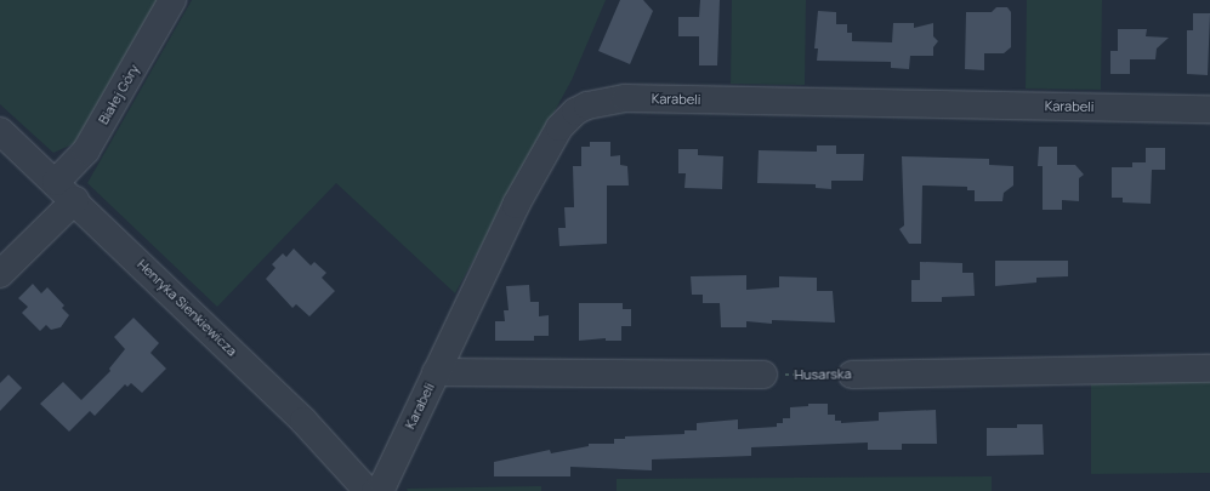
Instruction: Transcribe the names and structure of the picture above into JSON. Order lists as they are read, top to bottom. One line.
{"streets":{"street":["Białej Góry","Karabeli","Henryka Sienkiewicza","Husarska"]},"crossings":[["Białej Góry","Henryka Sienkiewicza"]]}
